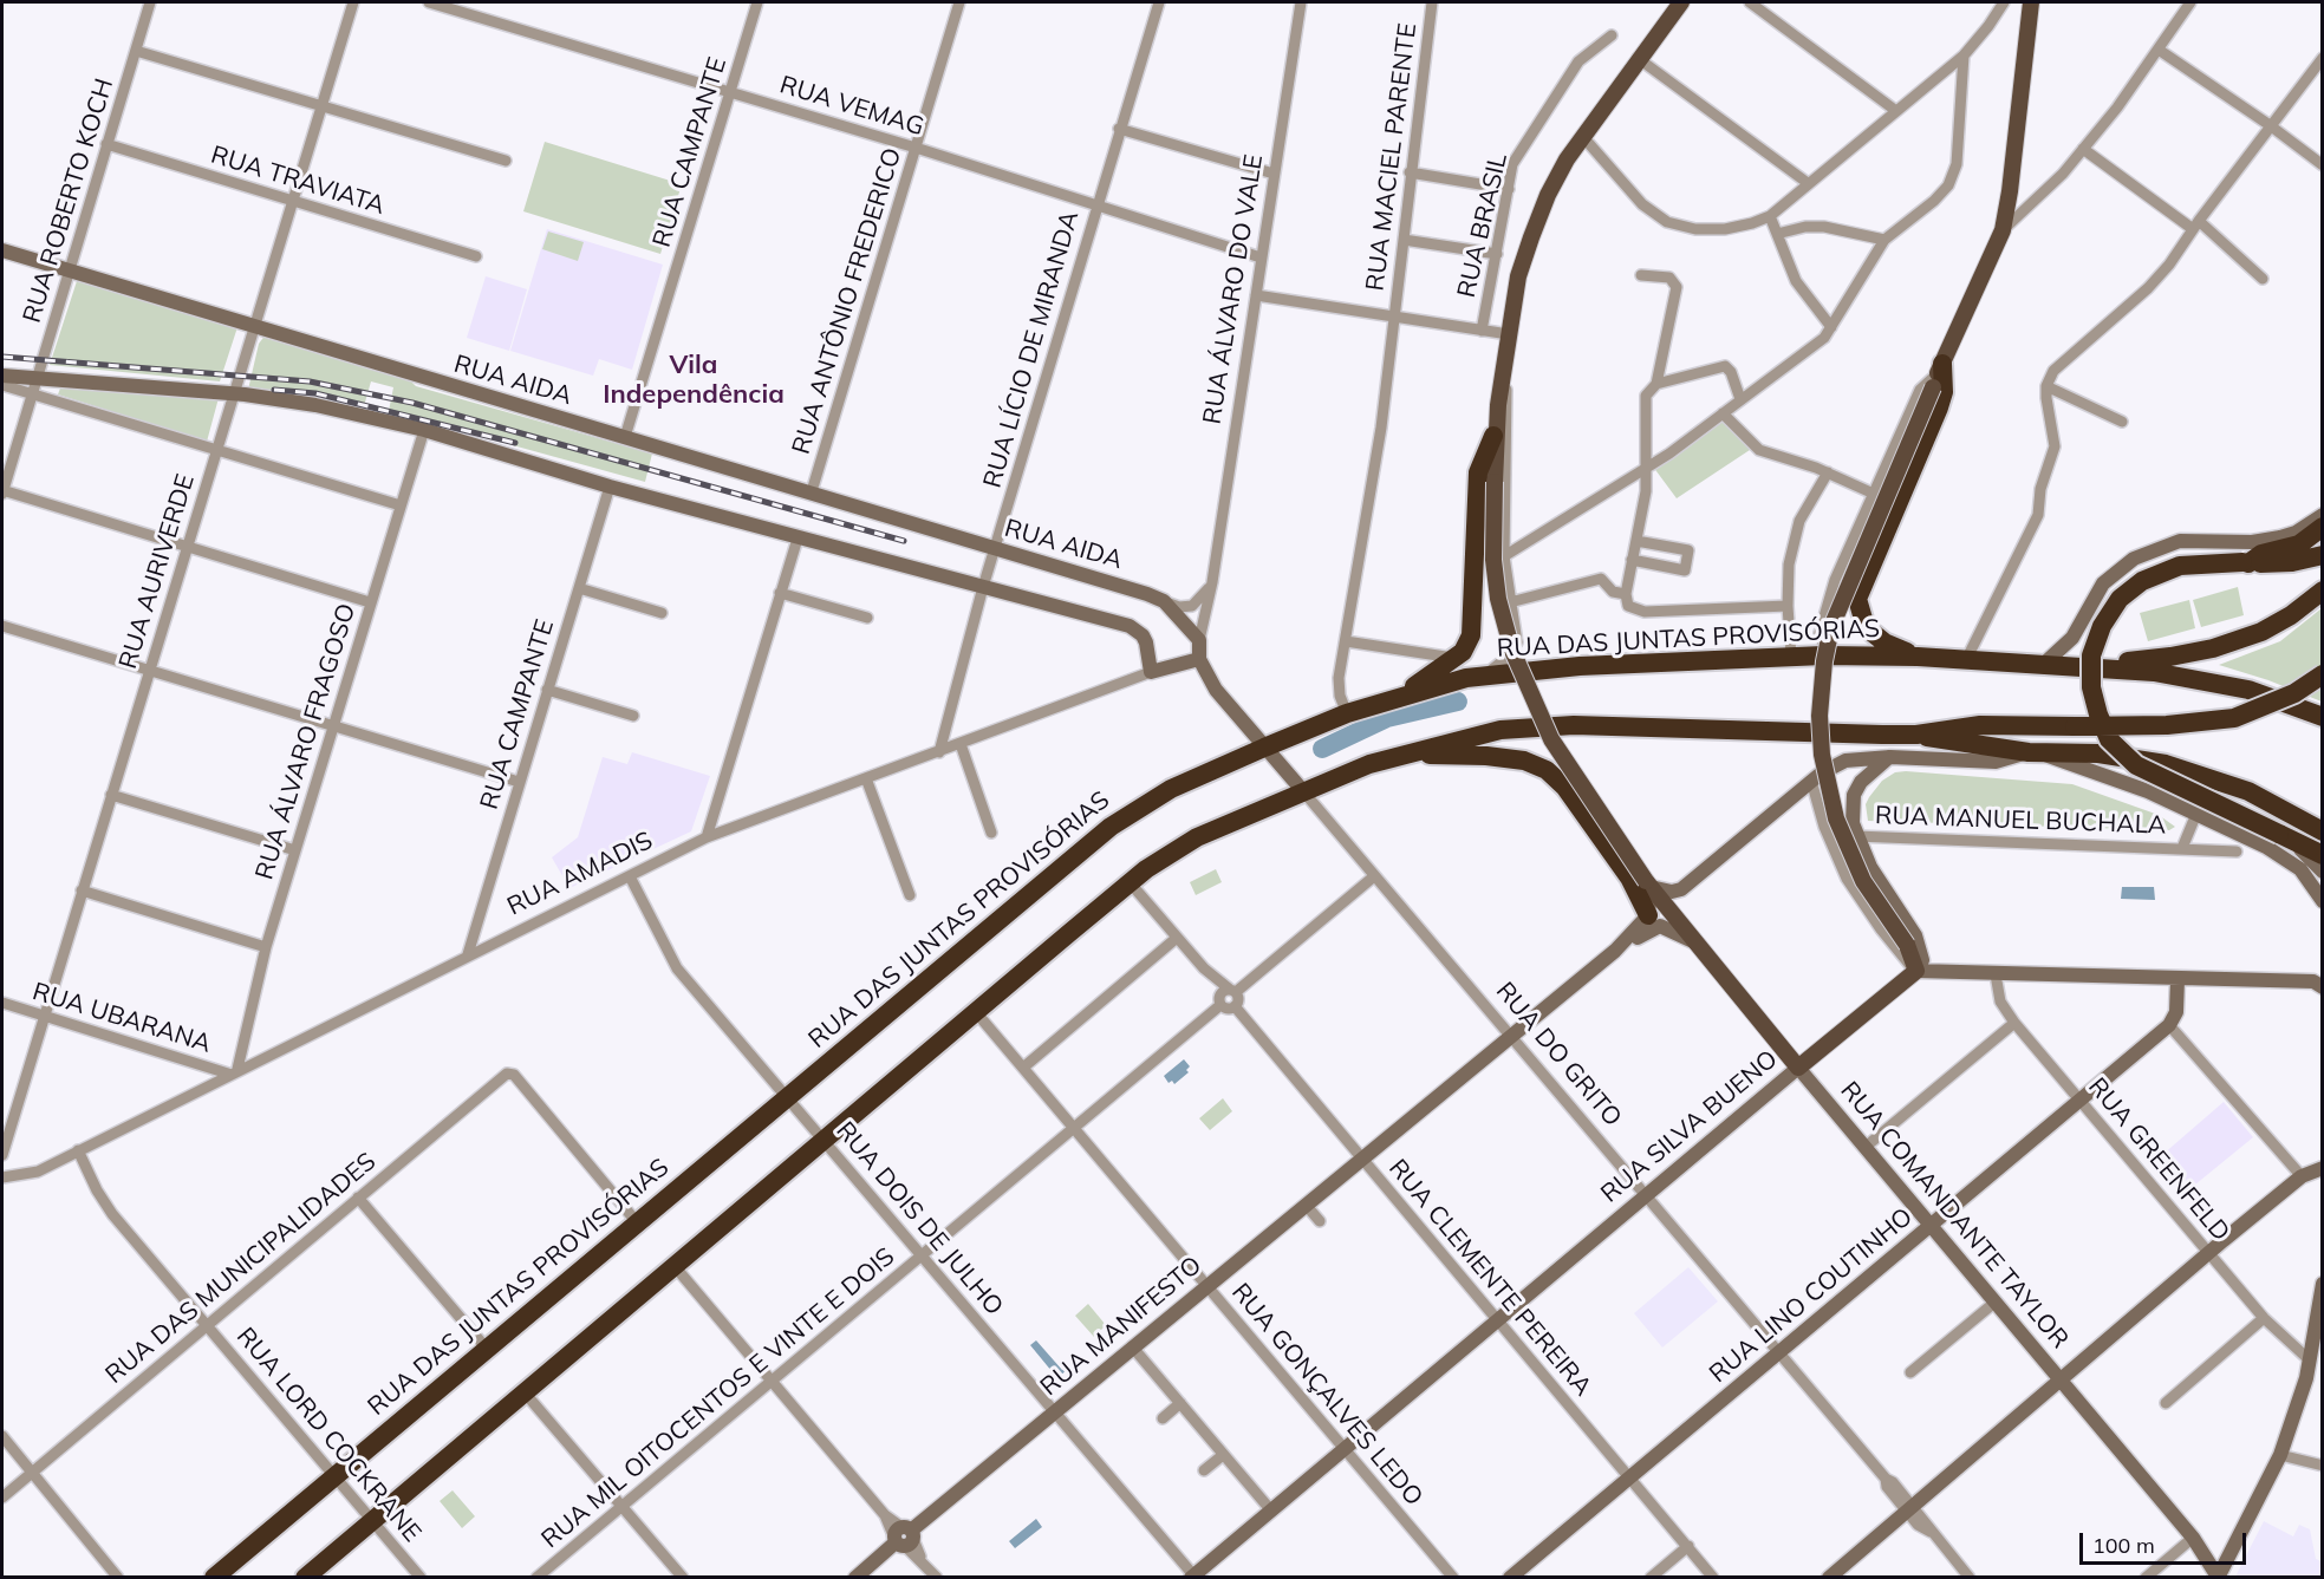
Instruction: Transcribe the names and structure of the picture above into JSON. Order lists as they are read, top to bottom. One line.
{"streets":{"highway":["RUA DAS JUNTAS PROVISÓRIAS"],"main road":["RUA SILVA BUENO","RUA COMANDANTE TAYLOR"],"street":["RUA VEMAG","RUA CAMPANTE","RUA MACIEL PARENTE","RUA TRAVIATA","RUA ROBERTO KOCH","RUA BRASIL","RUA ÁLVARO DO VALE","RUA ANTÔNIO FREDERICO","RUA LÍCIO DE MIRANDA","RUA AIDA","RUA AURIVERDE","RUA ÁLVARO FRAGOSO","RUA MANUEL BUCHALA","RUA AMADIS","RUA UBARANA","RUA DO GRITO","RUA GREENFELD","RUA DOIS DE JULHO","RUA DAS MUNICIPALIDADES","RUA CLEMENTE PEREIRA","RUA LINO COUTINHO","RUA MANIFESTO","RUA GONÇALVES LEDO","RUA MIL OITOCENTOS E VINTE E DOIS","RUA LORD COCKRANE"]},"crossings":[["RUA VEMAG","RUA CAMPANTE"],["RUA VEMAG","RUA ÁLVARO DO VALE"],["RUA VEMAG","RUA ANTÔNIO FREDERICO"],["RUA VEMAG","RUA LÍCIO DE MIRANDA"],["RUA CAMPANTE","RUA AIDA"],["RUA CAMPANTE","RUA AMADIS"],["RUA MACIEL PARENTE","RUA DAS JUNTAS PROVISÓRIAS"],["RUA TRAVIATA","RUA ROBERTO KOCH"],["RUA TRAVIATA","RUA AURIVERDE"],["RUA ROBERTO KOCH","RUA AIDA"],["RUA ÁLVARO DO VALE","RUA AIDA"],["RUA ÁLVARO DO VALE","RUA AMADIS"],["RUA ÁLVARO DO VALE","RUA DO GRITO"],["RUA ANTÔNIO FREDERICO","RUA AIDA"],["RUA LÍCIO DE MIRANDA","RUA AIDA"],["RUA LÍCIO DE MIRANDA","RUA AMADIS"],["RUA AIDA","RUA AURIVERDE"],["RUA AURIVERDE","RUA UBARANA"],["RUA DAS JUNTAS PROVISÓRIAS","RUA DO GRITO"],["RUA DAS JUNTAS PROVISÓRIAS","RUA DOIS DE JULHO"],["RUA DAS JUNTAS PROVISÓRIAS","RUA DAS MUNICIPALIDADES"],["RUA DAS JUNTAS PROVISÓRIAS","RUA LORD COCKRANE"],["RUA ÁLVARO FRAGOSO","RUA AMADIS"],["RUA ÁLVARO FRAGOSO","RUA UBARANA"],["RUA AMADIS","RUA UBARANA"],["RUA AMADIS","RUA DO GRITO"],["RUA AMADIS","RUA DOIS DE JULHO"],["RUA AMADIS","RUA LORD COCKRANE"],["RUA DO GRITO","RUA SILVA BUENO"],["RUA DO GRITO","RUA LINO COUTINHO"],["RUA DO GRITO","RUA MANIFESTO"],["RUA SILVA BUENO","RUA COMANDANTE TAYLOR"],["RUA SILVA BUENO","RUA DOIS DE JULHO"],["RUA SILVA BUENO","RUA CLEMENTE PEREIRA"],["RUA SILVA BUENO","RUA GONÇALVES LEDO"],["RUA GREENFELD","RUA LINO COUTINHO"],["RUA COMANDANTE TAYLOR","RUA LINO COUTINHO"],["RUA DOIS DE JULHO","RUA MANIFESTO"],["RUA DOIS DE JULHO","RUA MIL OITOCENTOS E VINTE E DOIS"],["RUA DAS MUNICIPALIDADES","RUA LORD COCKRANE"],["RUA CLEMENTE PEREIRA","RUA LINO COUTINHO"],["RUA CLEMENTE PEREIRA","RUA MANIFESTO"],["RUA CLEMENTE PEREIRA","RUA MIL OITOCENTOS E VINTE E DOIS"],["RUA MANIFESTO","RUA GONÇALVES LEDO"],["RUA GONÇALVES LEDO","RUA MIL OITOCENTOS E VINTE E DOIS"]],"districts":["Vila Independência"],"scale_bar":"100 m"}
